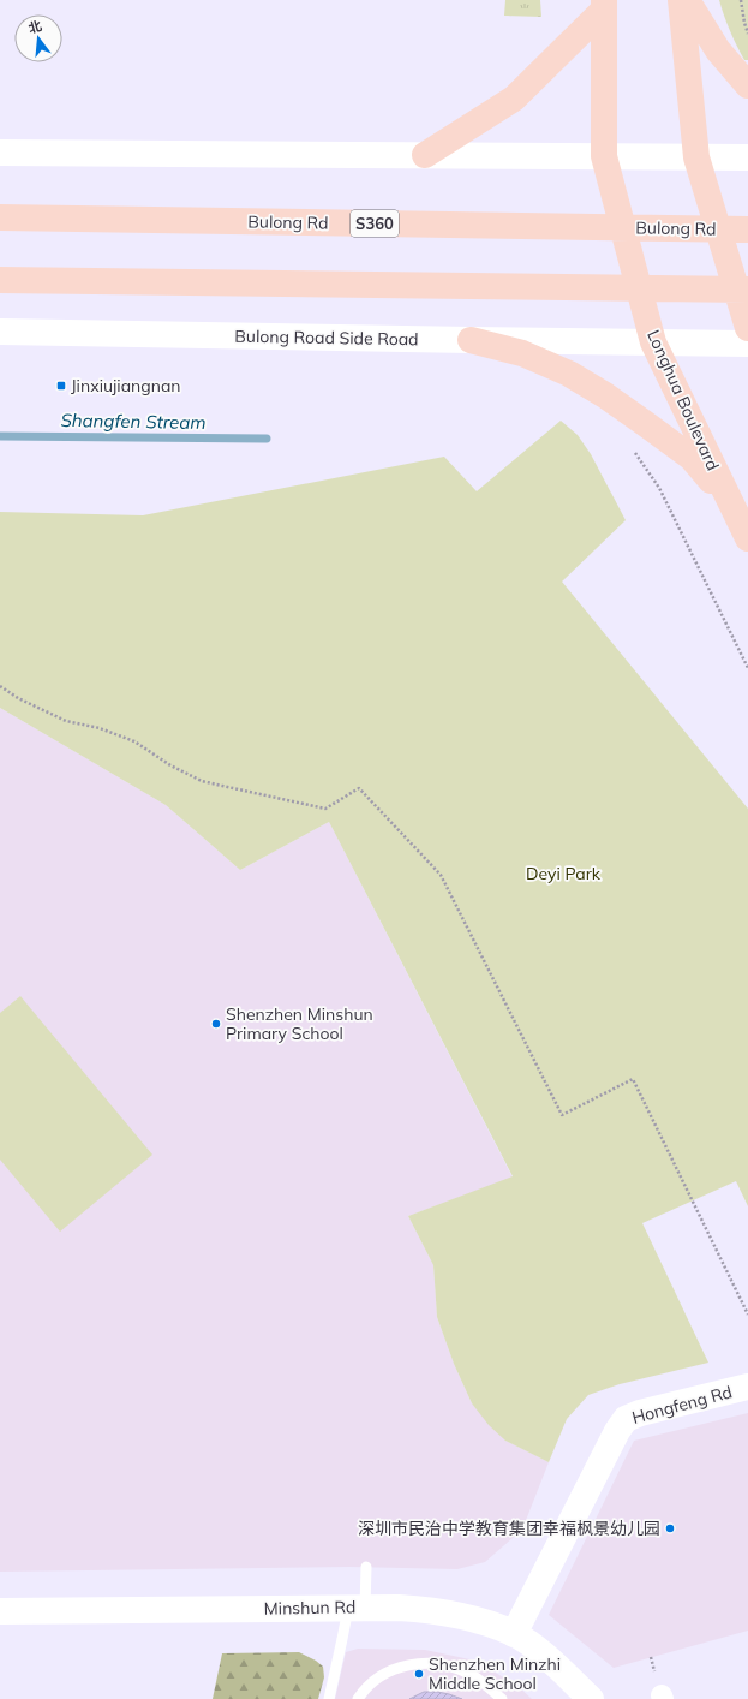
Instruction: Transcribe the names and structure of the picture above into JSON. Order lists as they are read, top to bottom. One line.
{"streets":{"main road":["Bulong Rd","S360","Bulong Road Side Road","Longhua Boulevard","Hongfeng Rd","Minshun Rd"]},"crossings":[["Bulong Road Side Road","Longhua Boulevard"],["Hongfeng Rd","Minshun Rd"]],"water":["Shangfen Stream"],"parks":["Deyi Park"],"places":{"transit":["Jinxiujiangnan"],"other":["Shenzhen Minshun Primary School","深圳市民治中学教育集团幸福枫景幼儿园","Shenzhen Minzhi Middle School"]},"north":"top"}
